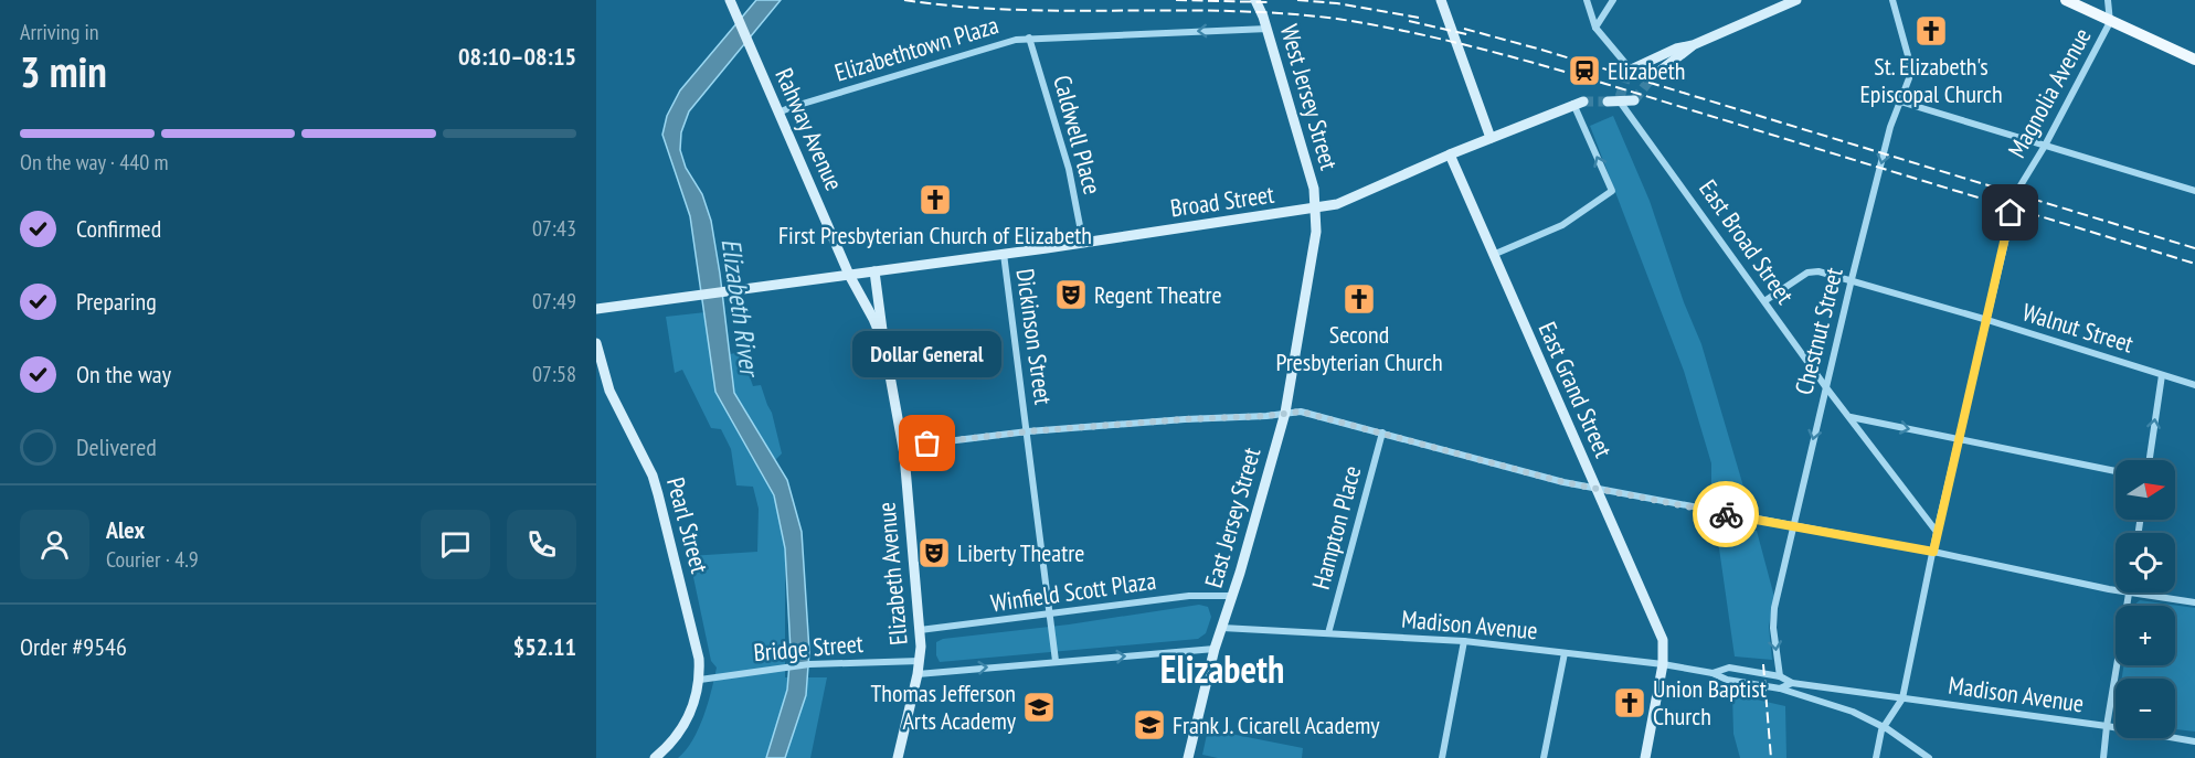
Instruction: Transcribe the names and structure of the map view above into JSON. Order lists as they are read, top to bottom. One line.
{"streets":{"street":["Elizabethtown Plaza","Magnolia Avenue","West Jersey Street","Rahway Avenue","Caldwell Place","Broad Street","East Broad Street","Walnut Street","Chestnut Street","Dickinson Street","East Grand Street","East Jersey Street","Pearl Street","Hampton Place","Elizabeth Avenue","Winfield Scott Plaza","Madison Avenue","Bridge Street"]},"crossings":[["Elizabethtown Plaza","West Jersey Street"],["Elizabethtown Plaza","Rahway Avenue"],["Elizabethtown Plaza","Caldwell Place"],["Magnolia Avenue","East Broad Street"],["Magnolia Avenue","Walnut Street"],["Magnolia Avenue","Madison Avenue"],["West Jersey Street","Broad Street"],["West Jersey Street","East Jersey Street"],["Rahway Avenue","Broad Street"],["Rahway Avenue","Elizabeth Avenue"],["Caldwell Place","Broad Street"],["Broad Street","Dickinson Street"],["Broad Street","East Grand Street"],["Broad Street","East Jersey Street"],["Broad Street","Elizabeth Avenue"],["East Broad Street","Walnut Street"],["East Broad Street","Chestnut Street"],["Walnut Street","Chestnut Street"],["Chestnut Street","Madison Avenue"],["Dickinson Street","Winfield Scott Plaza"],["East Grand Street","Madison Avenue"],["East Jersey Street","Winfield Scott Plaza"],["East Jersey Street","Madison Avenue"],["Pearl Street","Bridge Street"],["Hampton Place","Madison Avenue"],["Elizabeth Avenue","Winfield Scott Plaza"],["Elizabeth Avenue","Bridge Street"]],"one_way":["Elizabethtown Plaza","Chestnut Street"],"districts":["Elizabeth"],"water":["Elizabeth River"],"places":{"church":["St. Elizabeth's Episcopal Church","First Presbyterian Church of Elizabeth","Second Presbyterian Church","Union Baptist Church"],"station":["Elizabeth"],"theatre":["Regent Theatre","Liberty Theatre"],"other":["Dollar General"],"school or university":["Thomas Jefferson Arts Academy","Frank J. Cicarell Academy"]},"north":"right","page":{"heading":["3 min","Arriving in","08:10–08:15"],"panel":["Alex","Courier · 4.9","Order #9546","$52.11"],"bar":"On the way · 440 m","list":[["Confirmed","07:43"],["Preparing","07:49"],["On the way","07:58"],"Delivered"],"bubble":"Dollar General","map_buttons":["+","−"]}}
